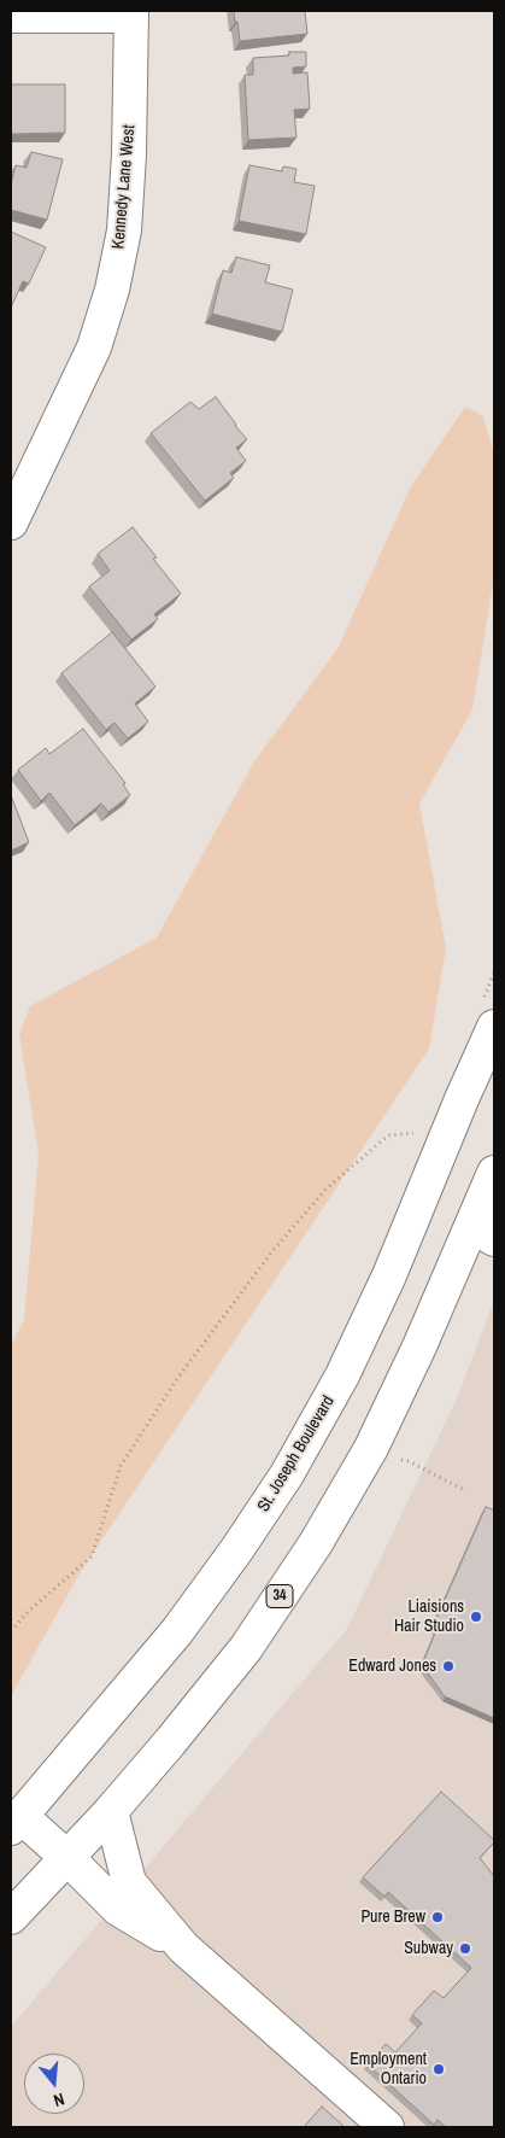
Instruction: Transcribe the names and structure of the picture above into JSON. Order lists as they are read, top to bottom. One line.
{"streets":{"main road":["Kennedy Lane West","St. Joseph Boulevard","34"]},"places":["Liaisions Hair Studio","Edward Jones","Pure Brew","Subway","Employment Ontario"],"north":"bottom"}
